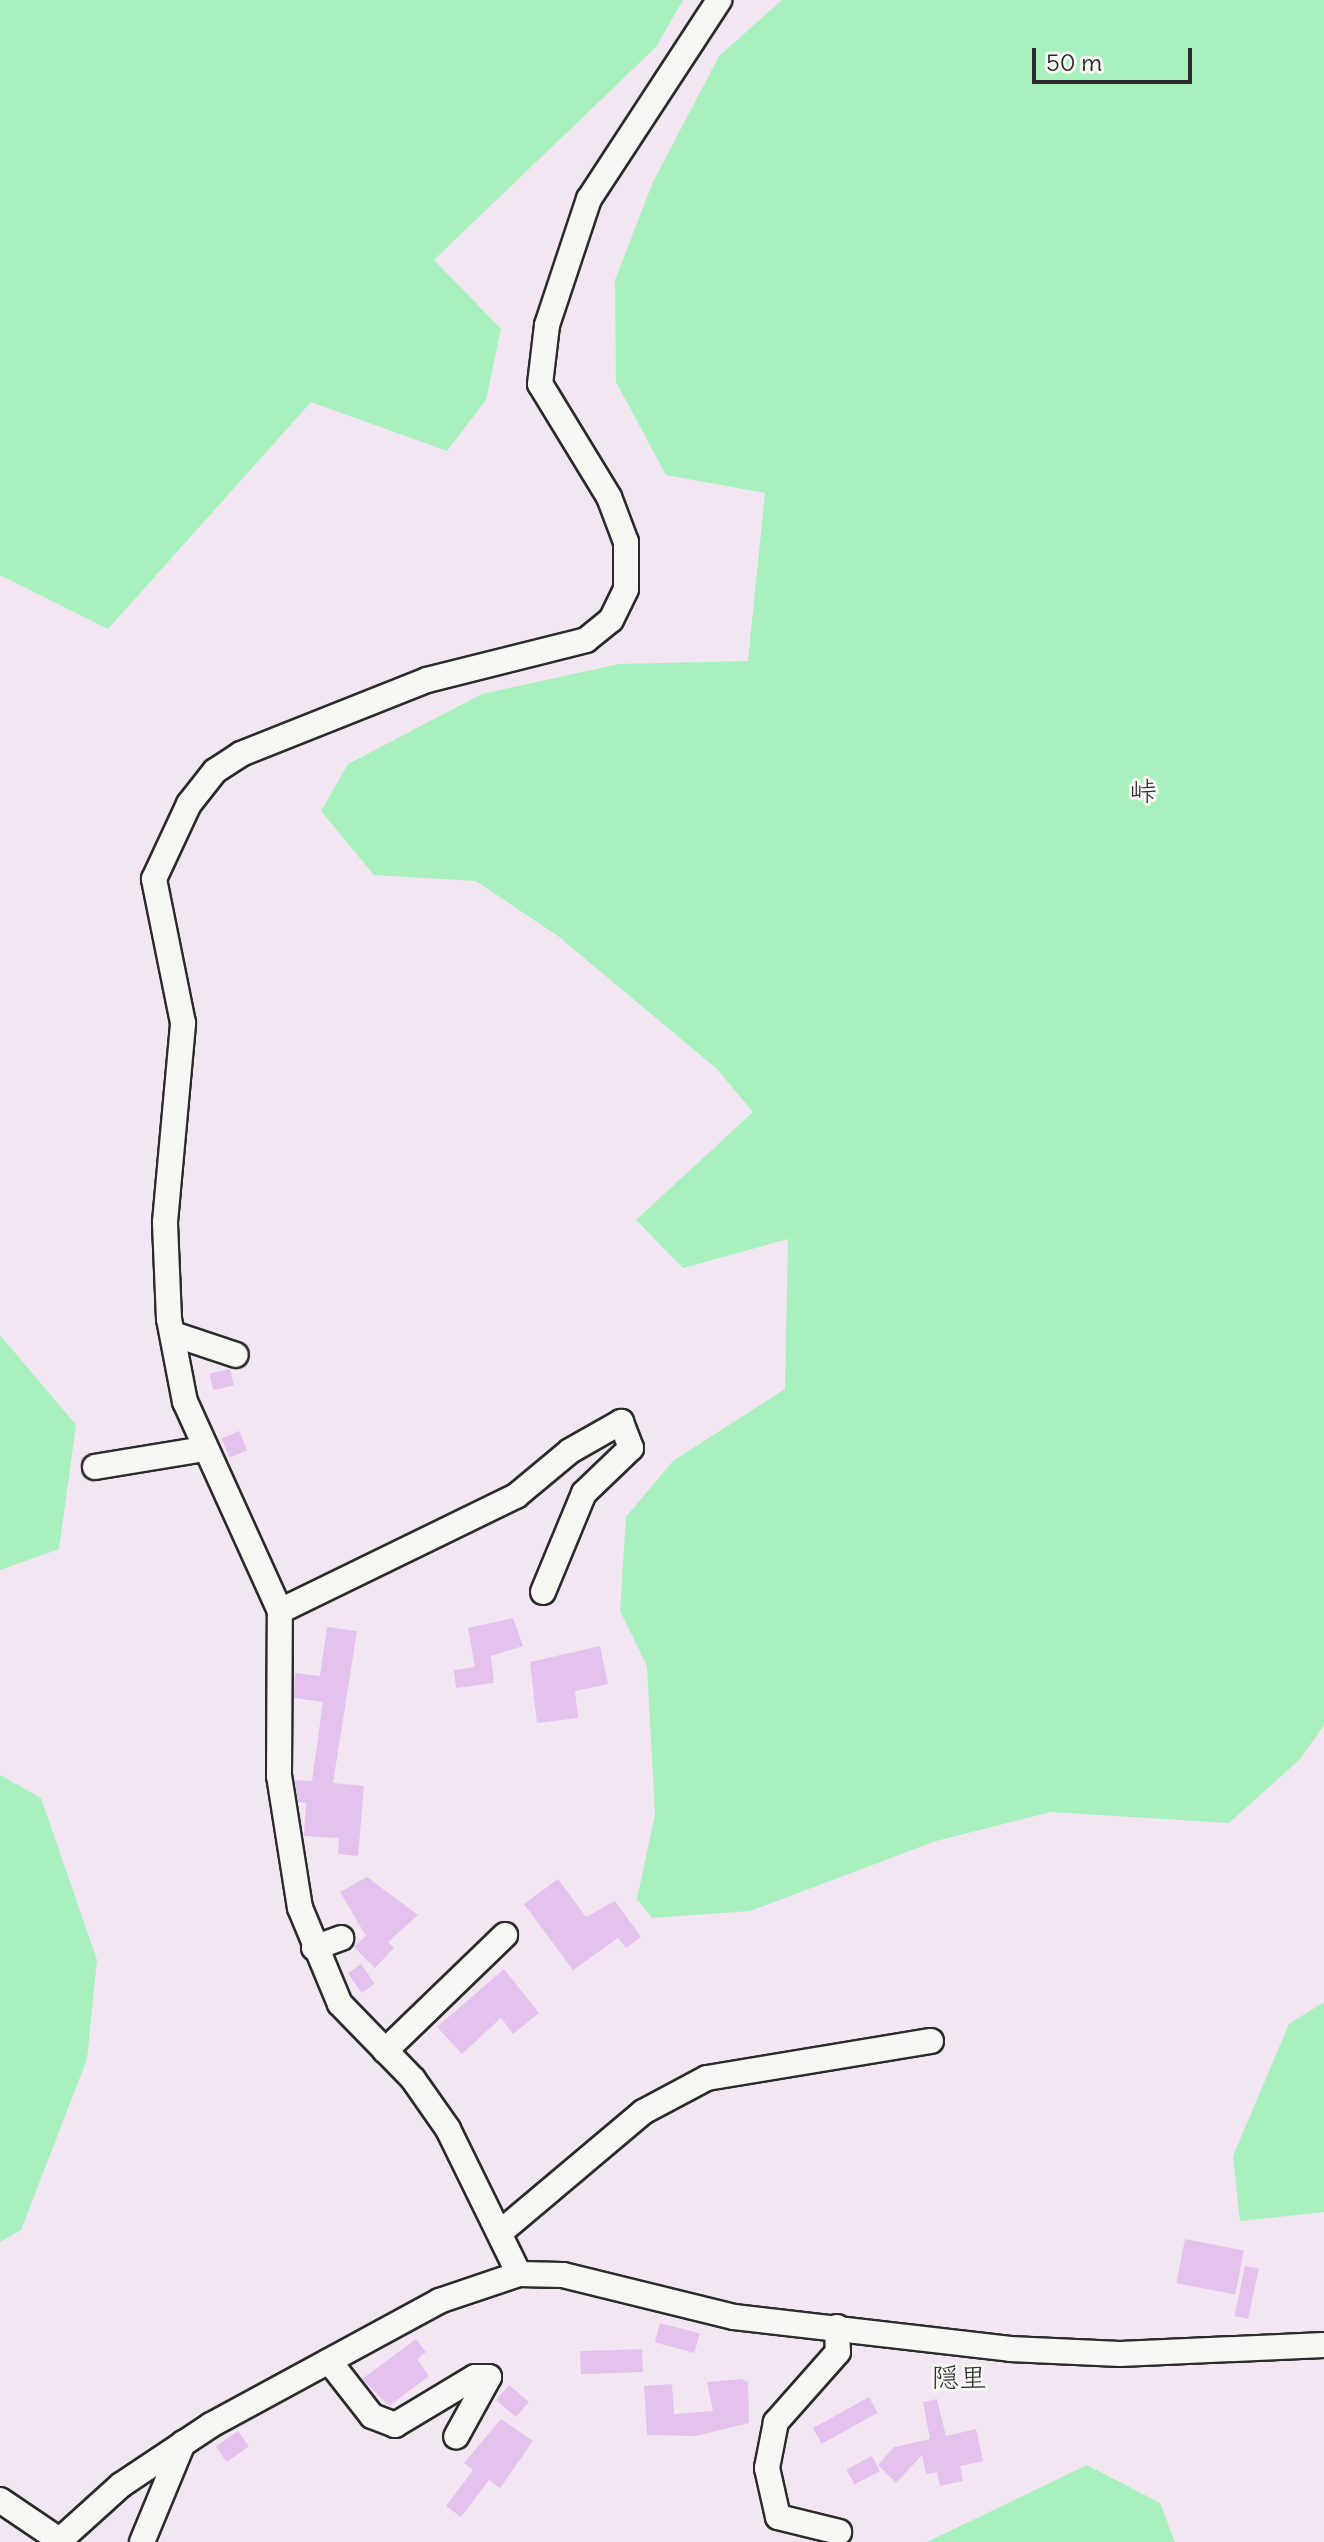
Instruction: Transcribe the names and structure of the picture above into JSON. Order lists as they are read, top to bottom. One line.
{"districts":["峠","隠里"],"scale_bar":"50 m"}
